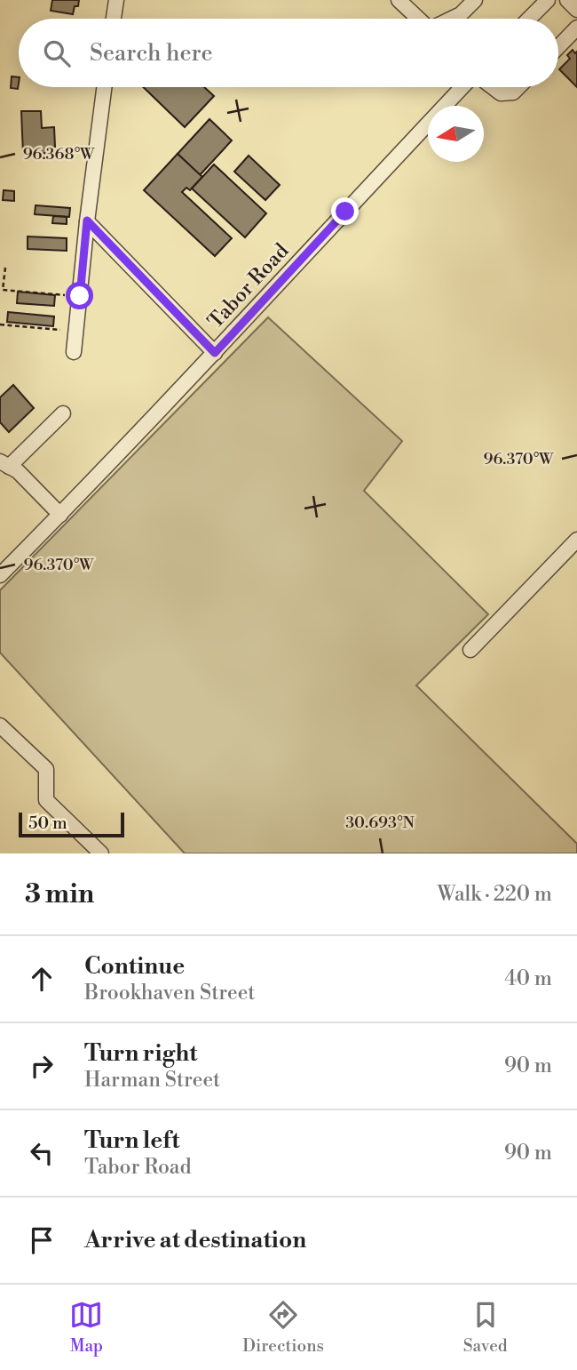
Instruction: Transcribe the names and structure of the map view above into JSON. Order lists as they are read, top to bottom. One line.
{"streets":{"street":["Tabor Road"]},"scale_bar":"50 m","north":"left","page":{"search":"Search here","scale":"50 m","heading":["3 min","Walk · 220 m"],"list":[["Continue","Brookhaven Street","40 m"],["Turn right","Harman Street","90 m"],["Turn left","Tabor Road","90 m"],"Arrive at destination"],"nav":["Map","Directions","Saved"]},"coordinates":["96.368°W","96.370°W","30.693°N"]}
